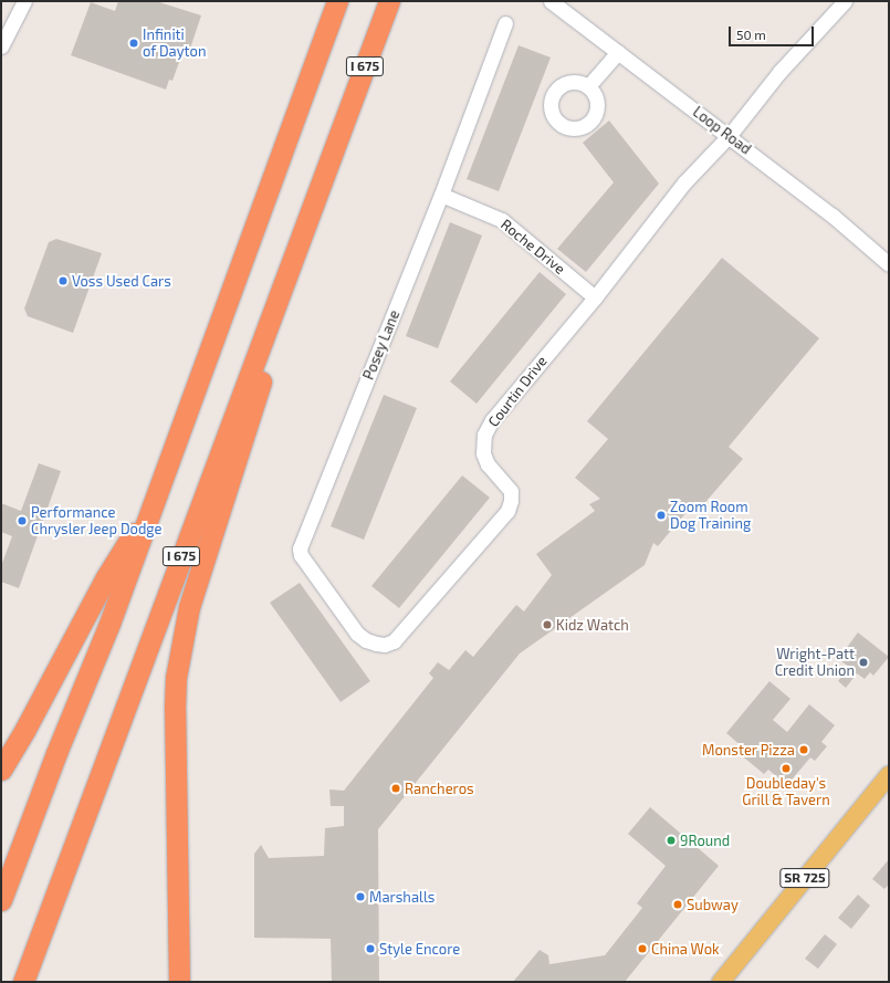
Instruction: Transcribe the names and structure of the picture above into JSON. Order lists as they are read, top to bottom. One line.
{"streets":{"highway":["I 675"],"main road":["SR 725"],"street":["Loop Road","Roche Drive","Posey Lane","Courtin Drive"]},"crossings":[["Loop Road","Courtin Drive"],["Roche Drive","Posey Lane"],["Roche Drive","Courtin Drive"],["Posey Lane","Courtin Drive"]],"places":["Infiniti of Dayton","Voss Used Cars","Zoom Room Dog Training","Performance Chrysler Jeep Dodge","Kidz Watch","Wright-Patt Credit Union","Monster Pizza","Doubleday's Grill & Tavern","Rancheros","9Round","Marshalls","Subway","Style Encore","China Wok"],"scale_bar":"50 m"}
